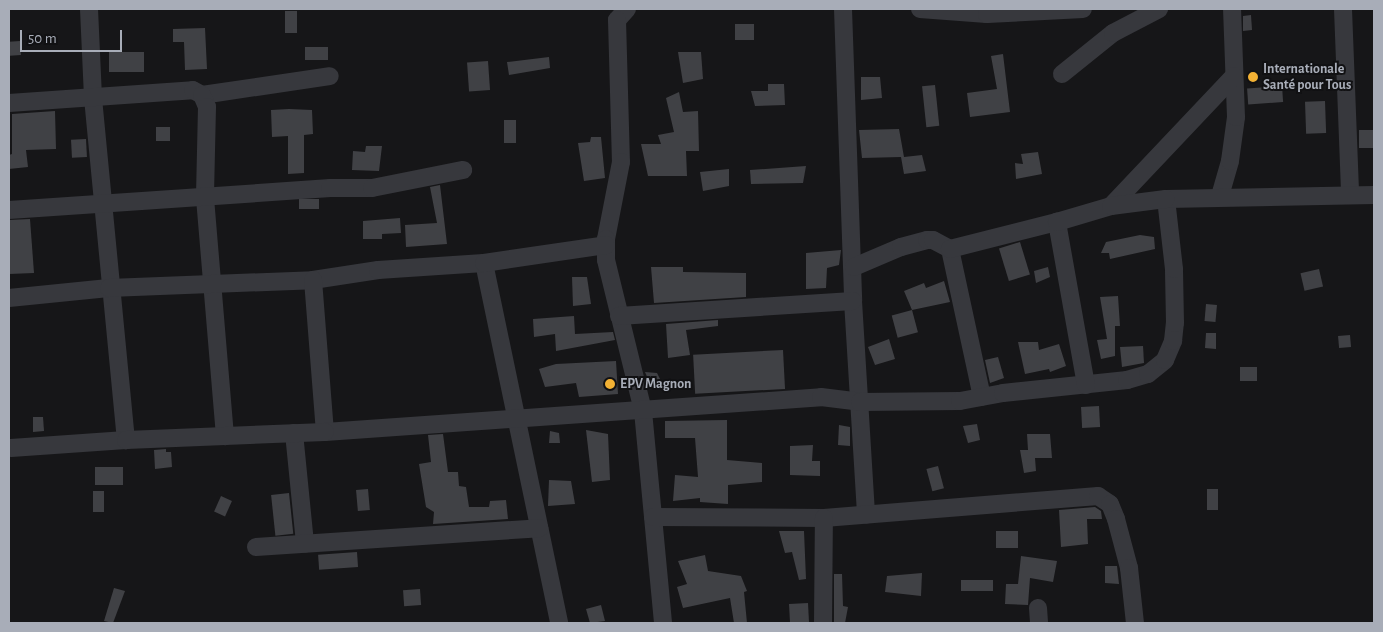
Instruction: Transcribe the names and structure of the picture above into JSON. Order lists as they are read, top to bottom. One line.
{"places":["Internationale Santé pour Tous","EPV Magnon"],"scale_bar":"50 m"}
